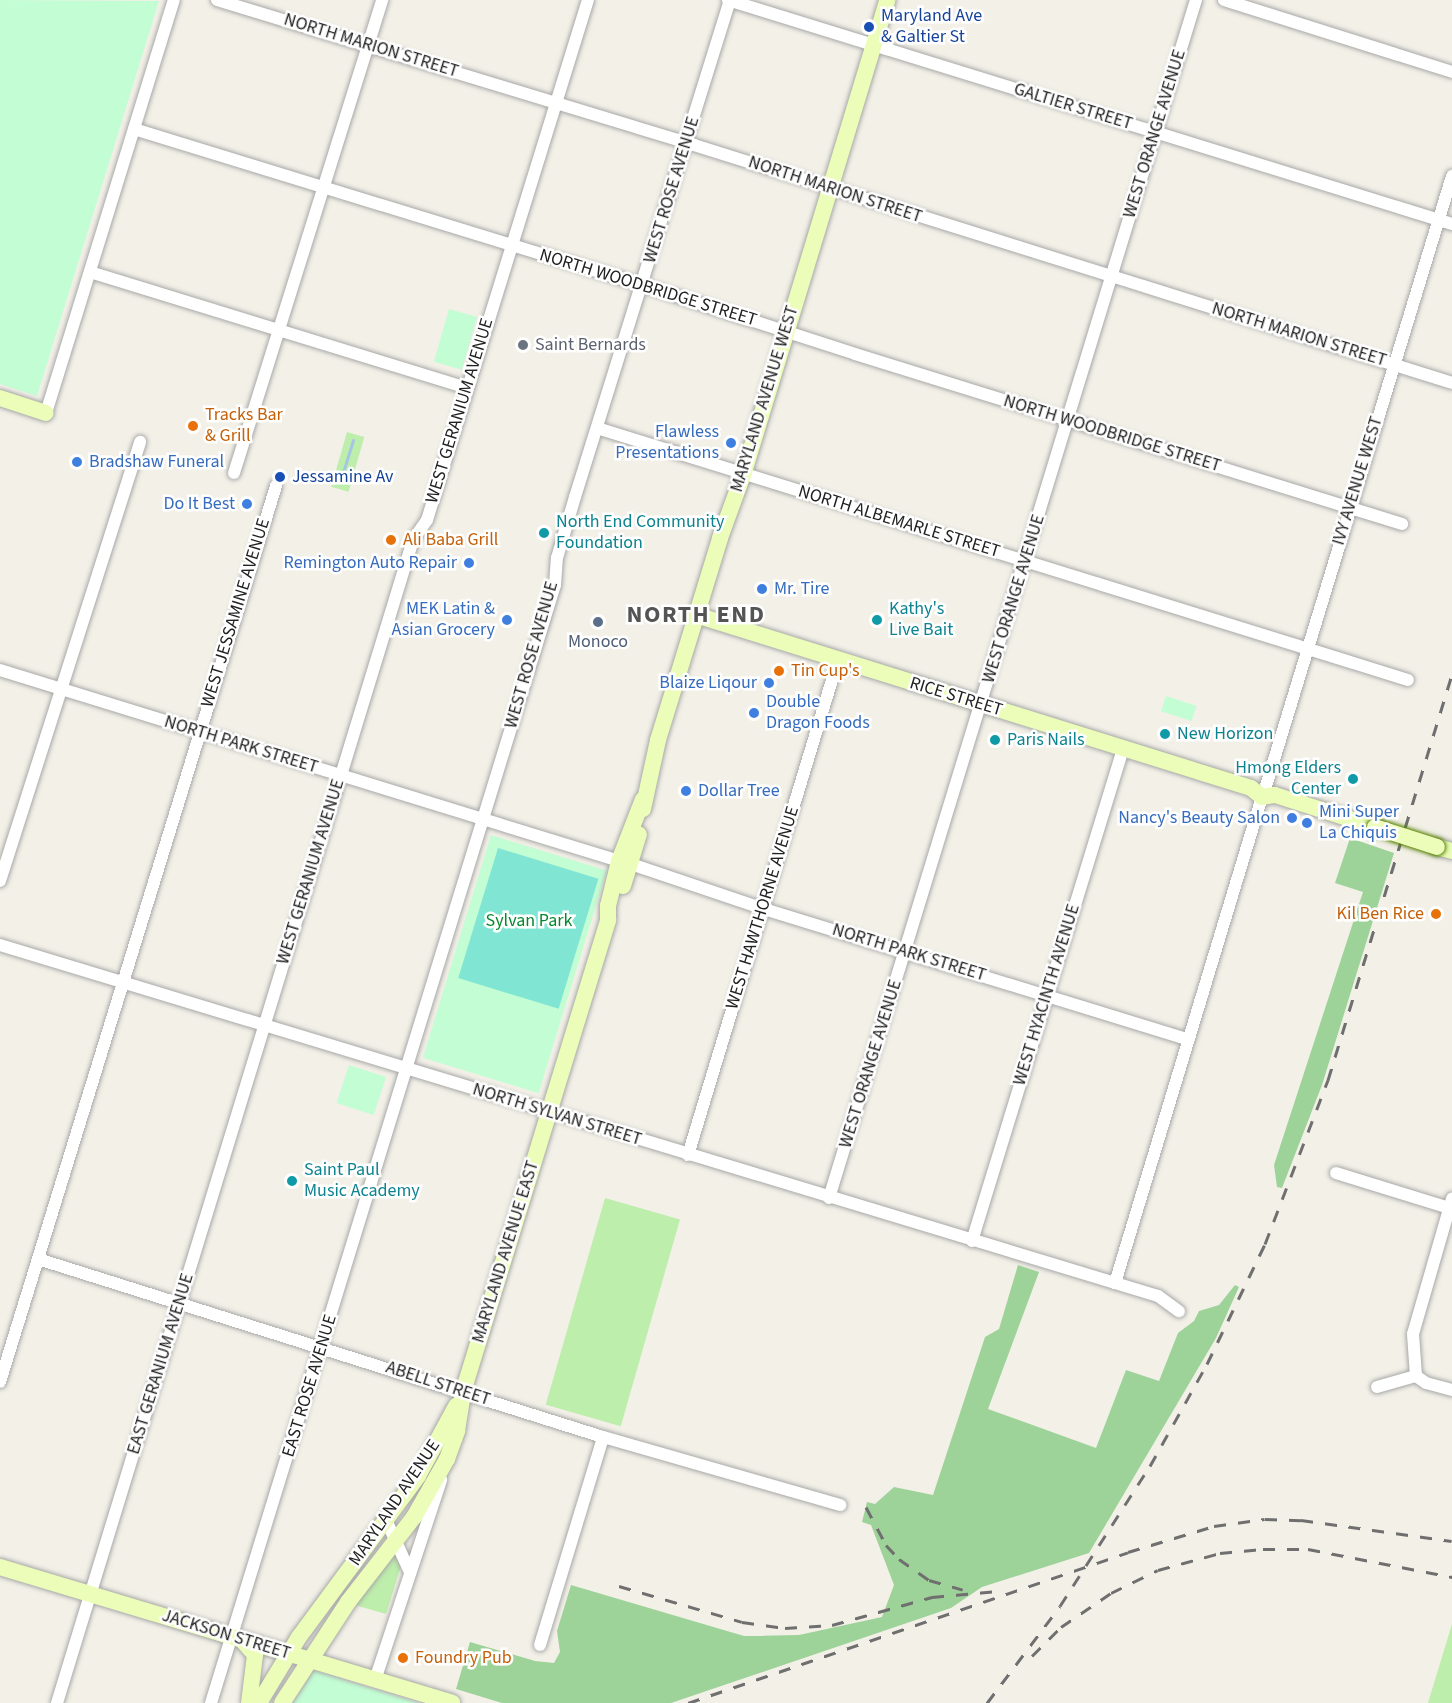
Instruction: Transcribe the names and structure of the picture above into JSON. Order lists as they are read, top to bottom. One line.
{"streets":{"main road":["MARYLAND AVENUE WEST","RICE STREET","MARYLAND AVENUE EAST","MARYLAND AVENUE","JACKSON STREET"],"street":["NORTH MARION STREET","GALTIER STREET","WEST ORANGE AVENUE","WEST ROSE AVENUE","NORTH WOODBRIDGE STREET","WEST GERANIUM AVENUE","IVY AVENUE WEST","NORTH ALBEMARLE STREET","WEST JESSAMINE AVENUE","NORTH PARK STREET","WEST HAWTHORNE AVENUE","WEST HYACINTH AVENUE","NORTH SYLVAN STREET","EAST GERANIUM AVENUE","ABELL STREET","EAST ROSE AVENUE"]},"crossings":[["NORTH MARION STREET","WEST ORANGE AVENUE"],["NORTH MARION STREET","WEST ROSE AVENUE"],["NORTH MARION STREET","MARYLAND AVENUE WEST"],["NORTH MARION STREET","WEST GERANIUM AVENUE"],["NORTH MARION STREET","IVY AVENUE WEST"],["GALTIER STREET","WEST ORANGE AVENUE"],["GALTIER STREET","WEST ROSE AVENUE"],["GALTIER STREET","MARYLAND AVENUE WEST"],["GALTIER STREET","IVY AVENUE WEST"],["WEST ORANGE AVENUE","NORTH WOODBRIDGE STREET"],["WEST ORANGE AVENUE","NORTH ALBEMARLE STREET"],["WEST ORANGE AVENUE","RICE STREET"],["WEST ORANGE AVENUE","NORTH PARK STREET"],["WEST ORANGE AVENUE","NORTH SYLVAN STREET"],["WEST ROSE AVENUE","NORTH WOODBRIDGE STREET"],["WEST ROSE AVENUE","NORTH ALBEMARLE STREET"],["WEST ROSE AVENUE","NORTH PARK STREET"],["WEST ROSE AVENUE","NORTH SYLVAN STREET"],["WEST ROSE AVENUE","EAST ROSE AVENUE"],["NORTH WOODBRIDGE STREET","MARYLAND AVENUE WEST"],["NORTH WOODBRIDGE STREET","WEST GERANIUM AVENUE"],["NORTH WOODBRIDGE STREET","IVY AVENUE WEST"],["MARYLAND AVENUE WEST","NORTH ALBEMARLE STREET"],["MARYLAND AVENUE WEST","RICE STREET"],["MARYLAND AVENUE WEST","NORTH PARK STREET"],["MARYLAND AVENUE WEST","NORTH SYLVAN STREET"],["MARYLAND AVENUE WEST","MARYLAND AVENUE EAST"],["WEST GERANIUM AVENUE","NORTH PARK STREET"],["WEST GERANIUM AVENUE","NORTH SYLVAN STREET"],["WEST GERANIUM AVENUE","EAST GERANIUM AVENUE"],["IVY AVENUE WEST","NORTH ALBEMARLE STREET"],["IVY AVENUE WEST","RICE STREET"],["IVY AVENUE WEST","NORTH PARK STREET"],["IVY AVENUE WEST","NORTH SYLVAN STREET"],["WEST JESSAMINE AVENUE","NORTH PARK STREET"],["WEST JESSAMINE AVENUE","NORTH SYLVAN STREET"],["WEST JESSAMINE AVENUE","ABELL STREET"],["RICE STREET","WEST HAWTHORNE AVENUE"],["RICE STREET","WEST HYACINTH AVENUE"],["NORTH PARK STREET","WEST HAWTHORNE AVENUE"],["NORTH PARK STREET","WEST HYACINTH AVENUE"],["WEST HAWTHORNE AVENUE","NORTH SYLVAN STREET"],["WEST HYACINTH AVENUE","NORTH SYLVAN STREET"],["NORTH SYLVAN STREET","MARYLAND AVENUE EAST"],["NORTH SYLVAN STREET","EAST GERANIUM AVENUE"],["NORTH SYLVAN STREET","EAST ROSE AVENUE"],["MARYLAND AVENUE EAST","ABELL STREET"],["MARYLAND AVENUE EAST","MARYLAND AVENUE"],["EAST GERANIUM AVENUE","ABELL STREET"],["EAST GERANIUM AVENUE","JACKSON STREET"],["ABELL STREET","EAST ROSE AVENUE"],["ABELL STREET","MARYLAND AVENUE"],["EAST ROSE AVENUE","JACKSON STREET"],["MARYLAND AVENUE","JACKSON STREET"]],"districts":["NORTH END"],"parks":["Sylvan Park"],"places":["Maryland Ave & Galtier St","Saint Bernards","Tracks Bar & Grill","Flawless Presentations","Bradshaw Funeral","Jessamine Av","Do It Best","North End Community Foundation","Ali Baba Grill","Remington Auto Repair","Mr. Tire","MEK Latin & Asian Grocery","Kathy's Live Bait","Monoco","Tin Cup's","Blaize Liqour","Double Dragon Foods","New Horizon","Paris Nails","Hmong Elders Center","Dollar Tree","Nancy's Beauty Salon","Mini Super La Chiquis","Kil Ben Rice","Saint Paul Music Academy","Foundry Pub"]}
